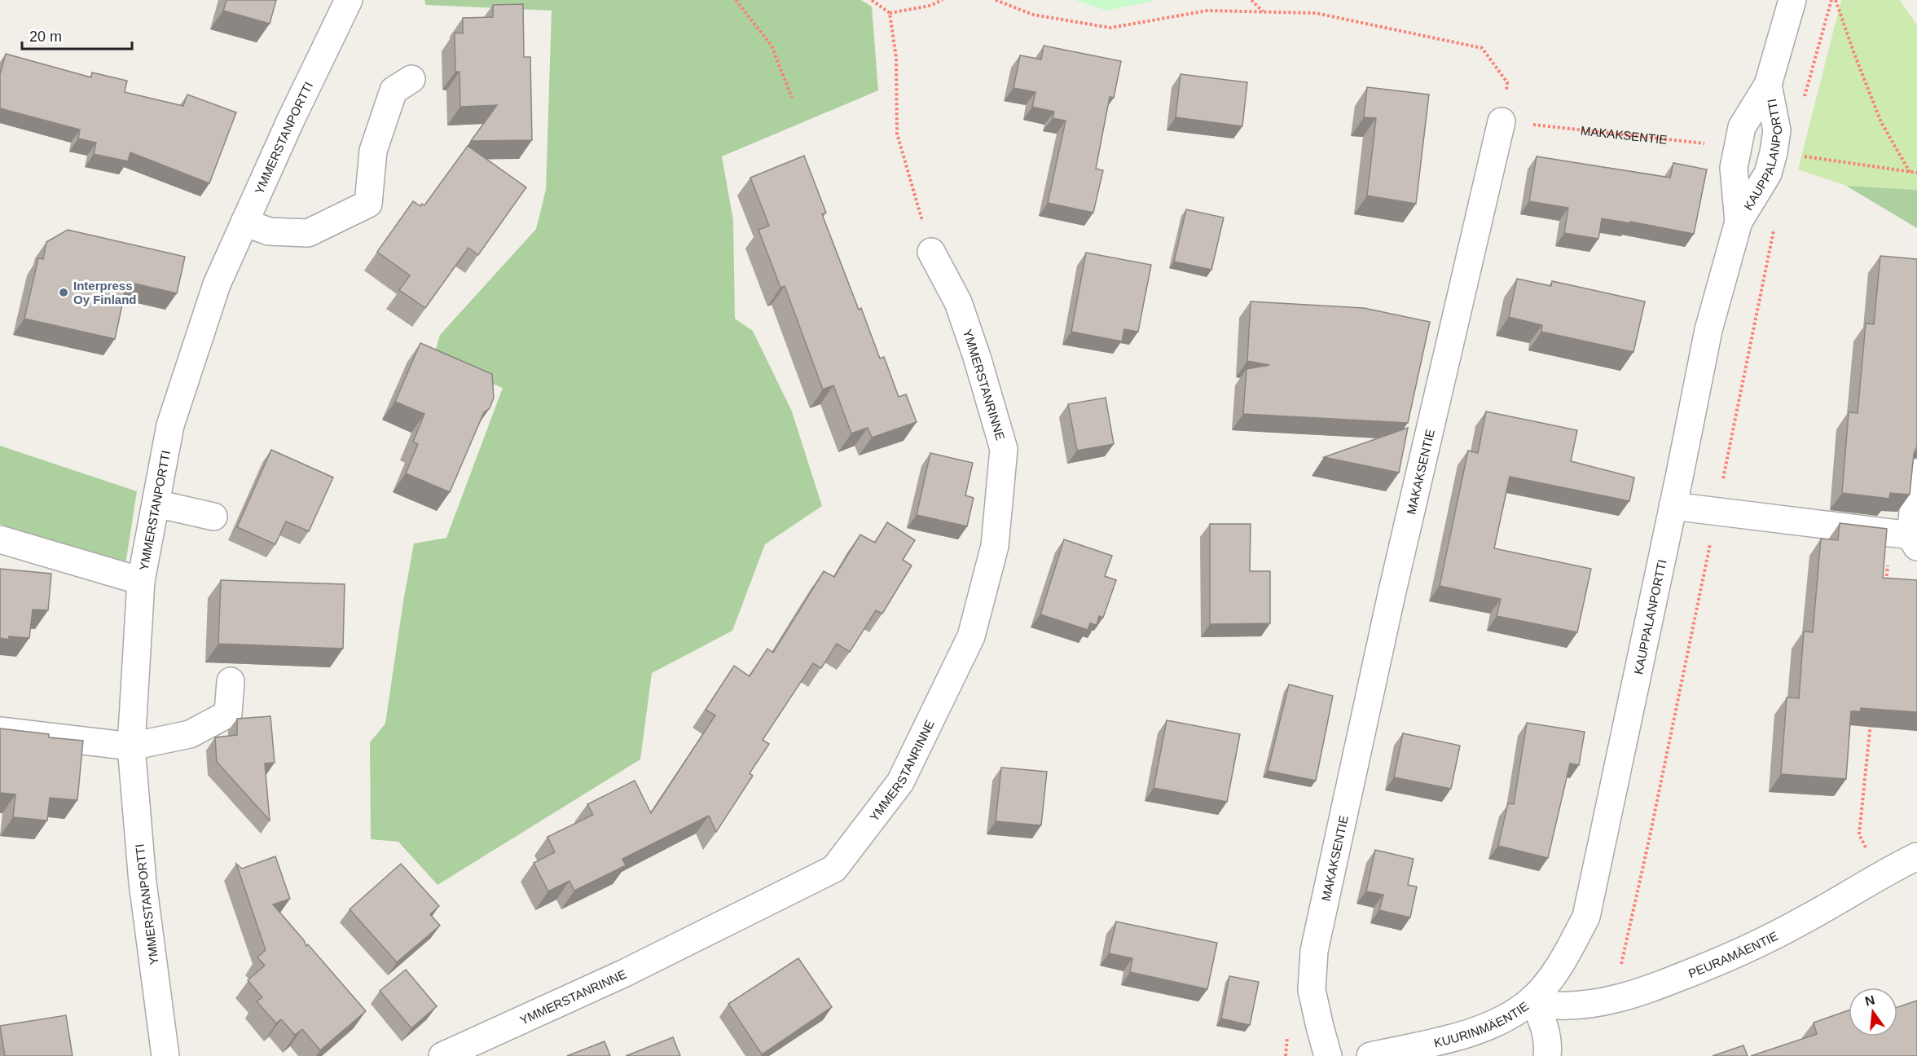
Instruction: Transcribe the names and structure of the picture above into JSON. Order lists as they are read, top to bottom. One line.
{"streets":{"street":["MAKAKSENTIE","YMMERSTANPORTTI","KAUPPALANPORTTI","YMMERSTANRINNE","PEURAMÄENTIE","KUURINMÄENTIE"]},"crossings":[["MAKAKSENTIE","KAUPPALANPORTTI"],["KAUPPALANPORTTI","PEURAMÄENTIE"],["KAUPPALANPORTTI","KUURINMÄENTIE"],["PEURAMÄENTIE","KUURINMÄENTIE"]],"places":["Interpress Oy Finland"],"scale_bar":"20 m","north":"top"}
